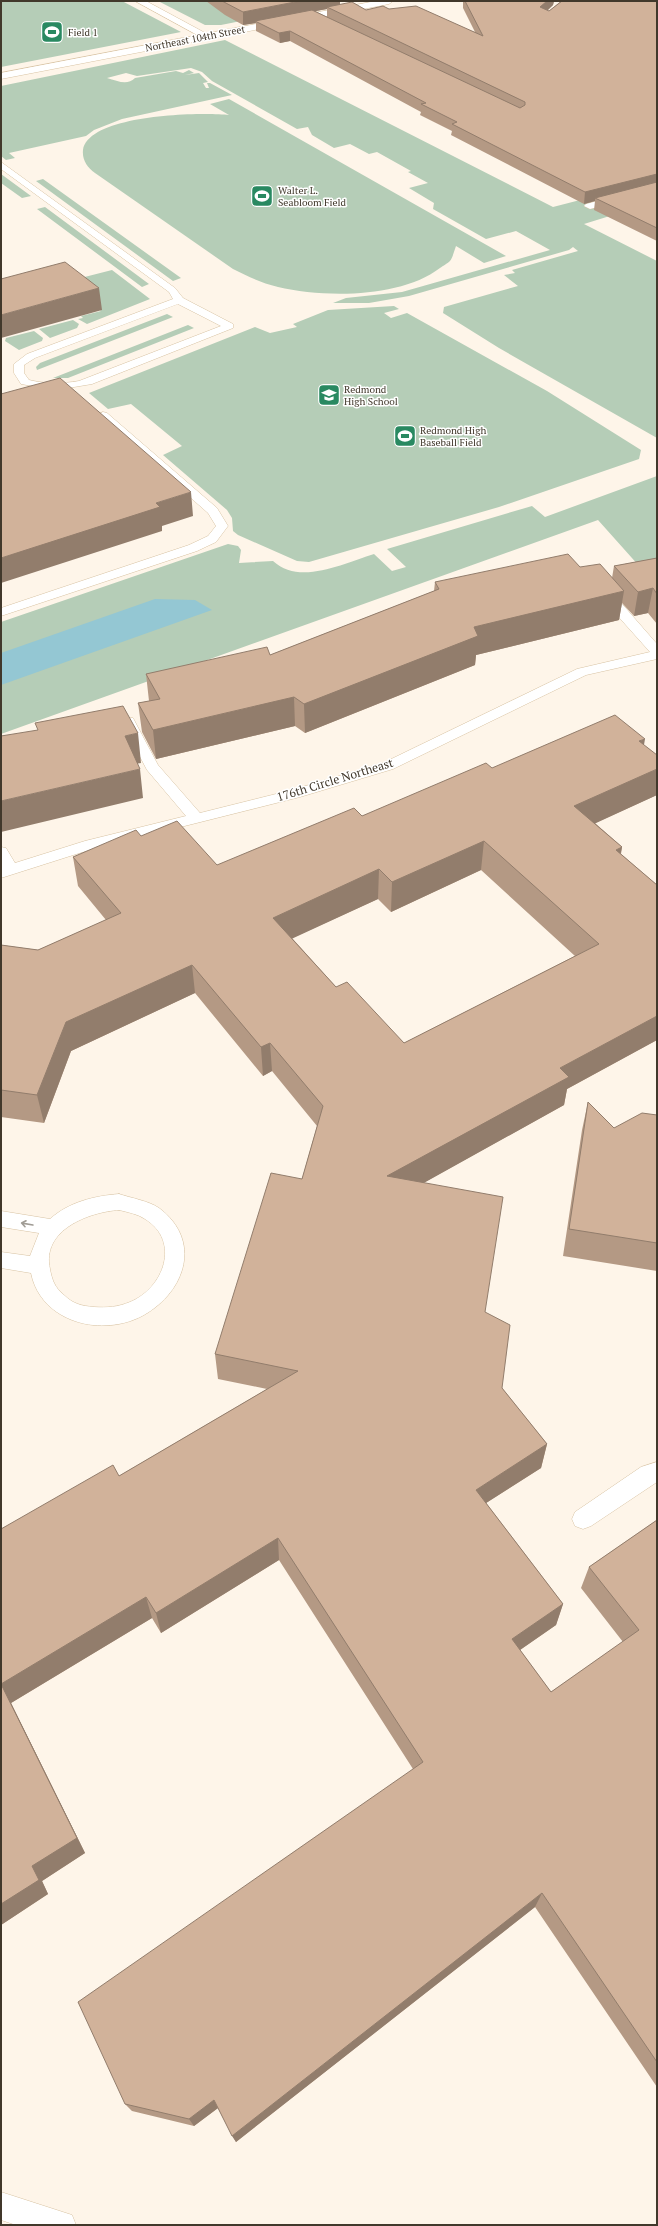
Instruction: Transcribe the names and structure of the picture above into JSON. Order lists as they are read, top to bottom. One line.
{"streets":{"street":["Northeast 104th Street"],"lane":["176th Circle Northeast"]},"places":{"sports":["Field 1","Walter L. Seabloom Field","Redmond High Baseball Field"],"school or university":["Redmond High School"]}}
